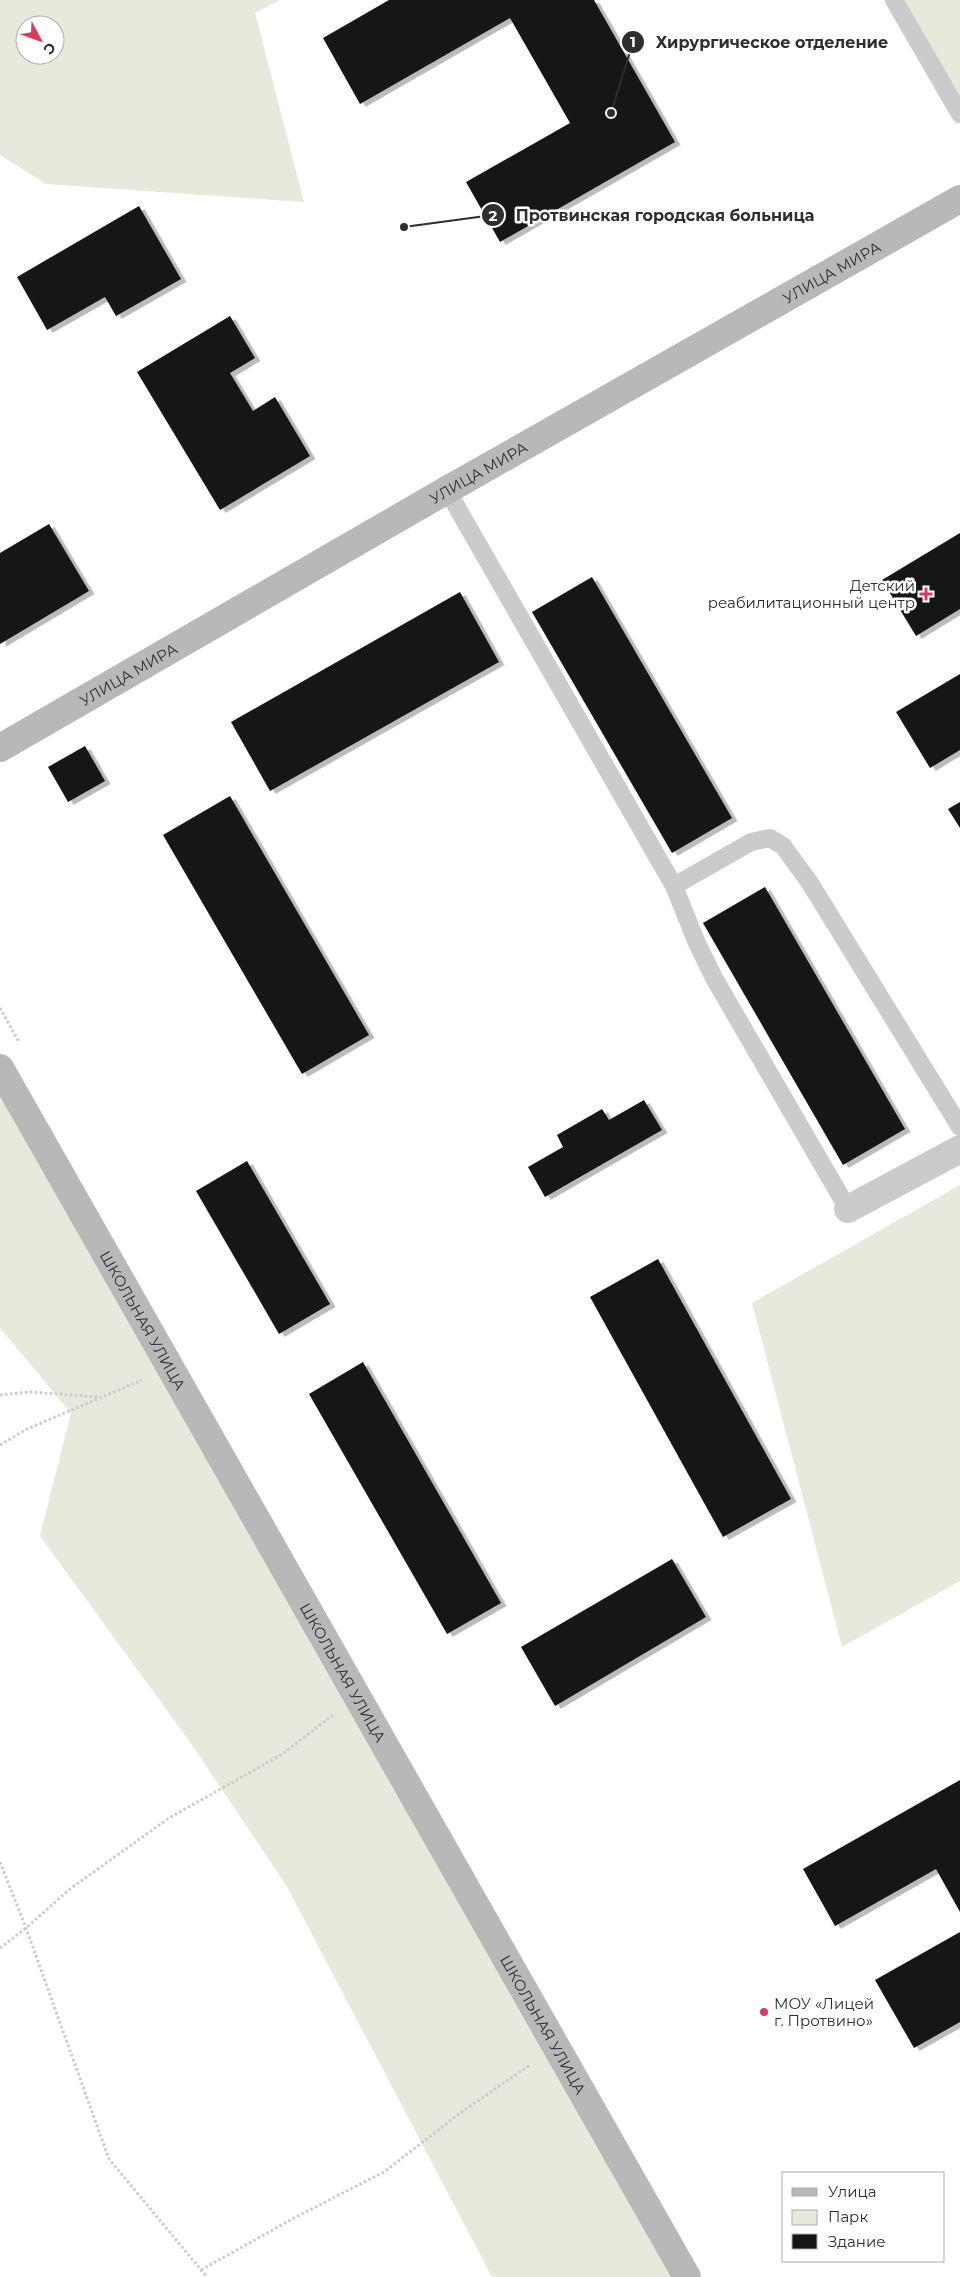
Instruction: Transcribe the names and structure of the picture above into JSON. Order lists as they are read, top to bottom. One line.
{"streets":{"street":["УЛИЦА МИРА","ШКОЛЬНАЯ УЛИЦА"]},"places":{"other":["Хирургическое отделение","Протвинская городская больница","МОУ «Лицей г. Протвино»"],"health":["Детский реабилитационный центр"]},"legend":["Улица","Парк","Здание"],"north":"bottom right"}
